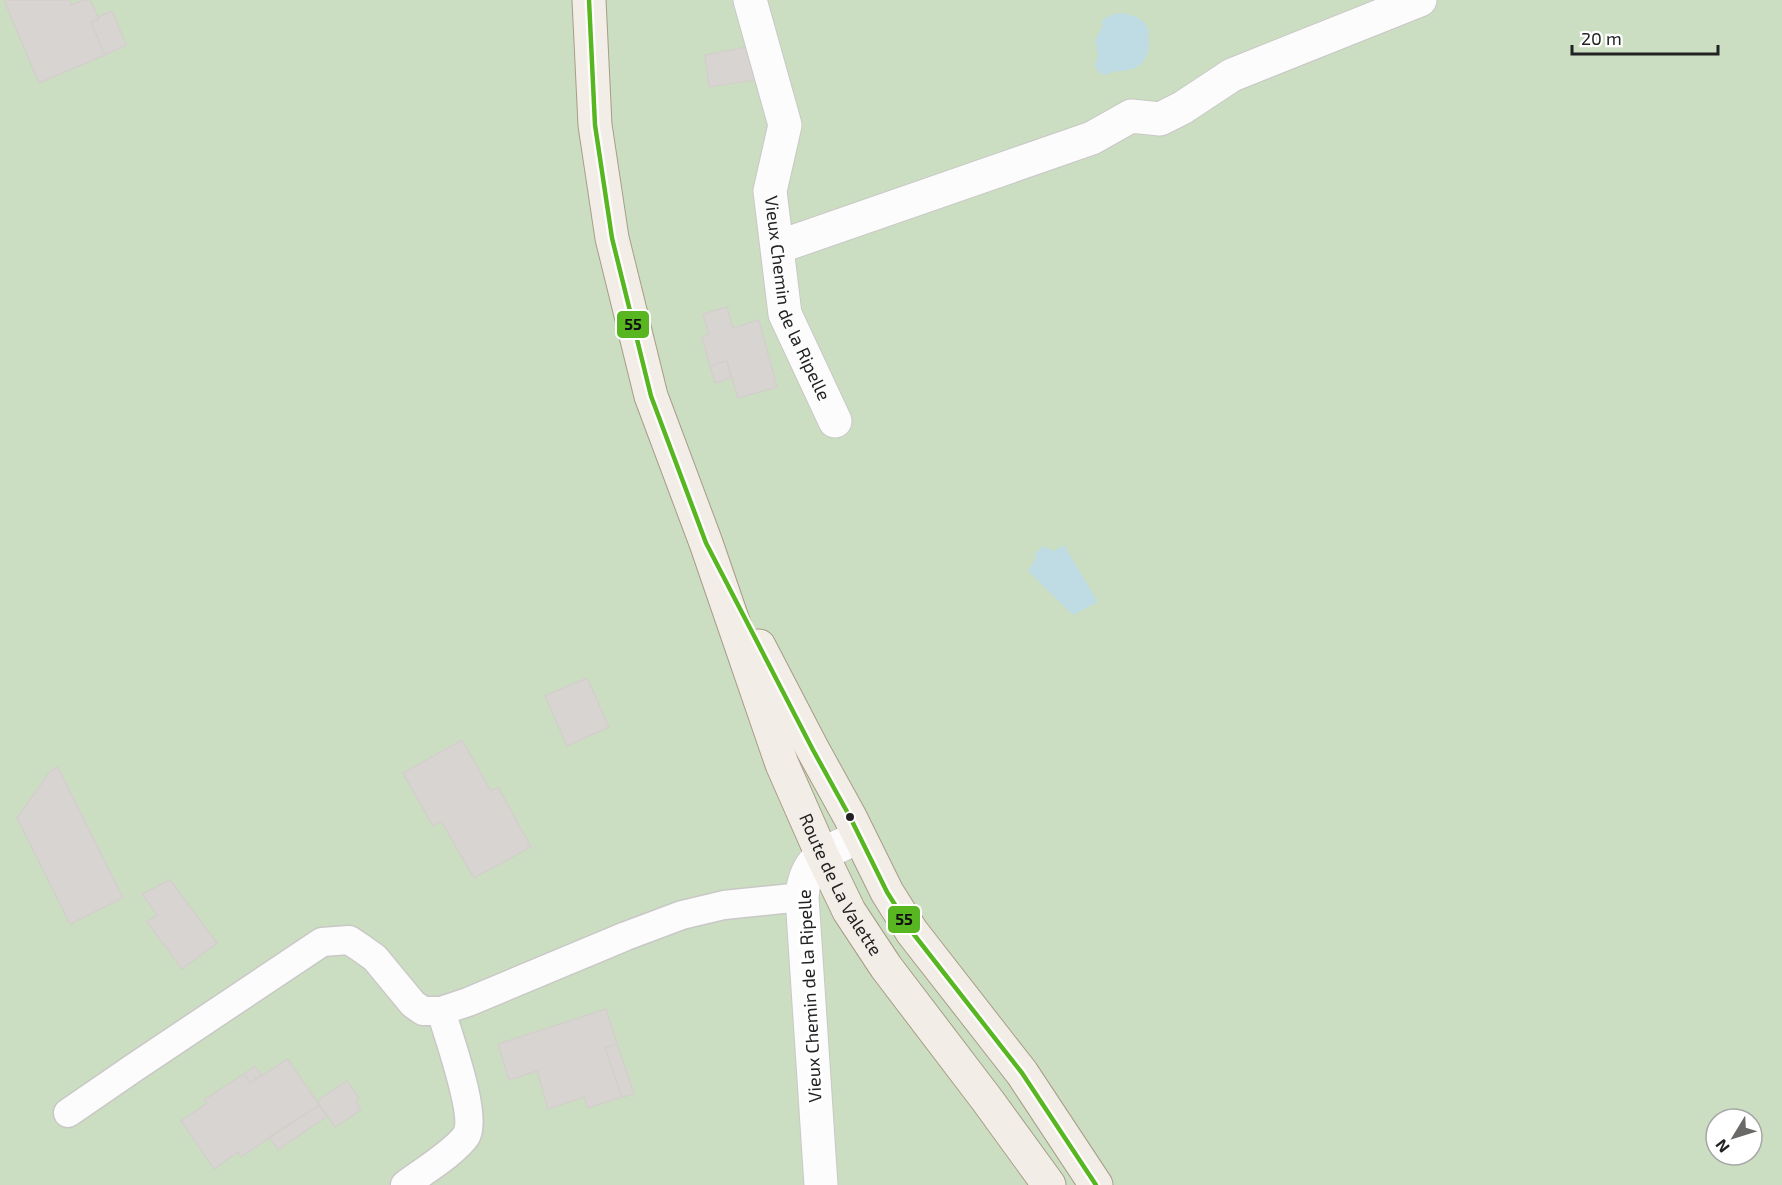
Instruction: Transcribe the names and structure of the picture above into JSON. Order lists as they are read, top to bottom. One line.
{"streets":{"main road":["Route de La Valette"],"street":["Vieux Chemin de la Ripelle"]},"crossings":[["Vieux Chemin de la Ripelle","Route de La Valette"]],"lines":["transit line 55"],"scale_bar":"20 m","north":"bottom left"}
